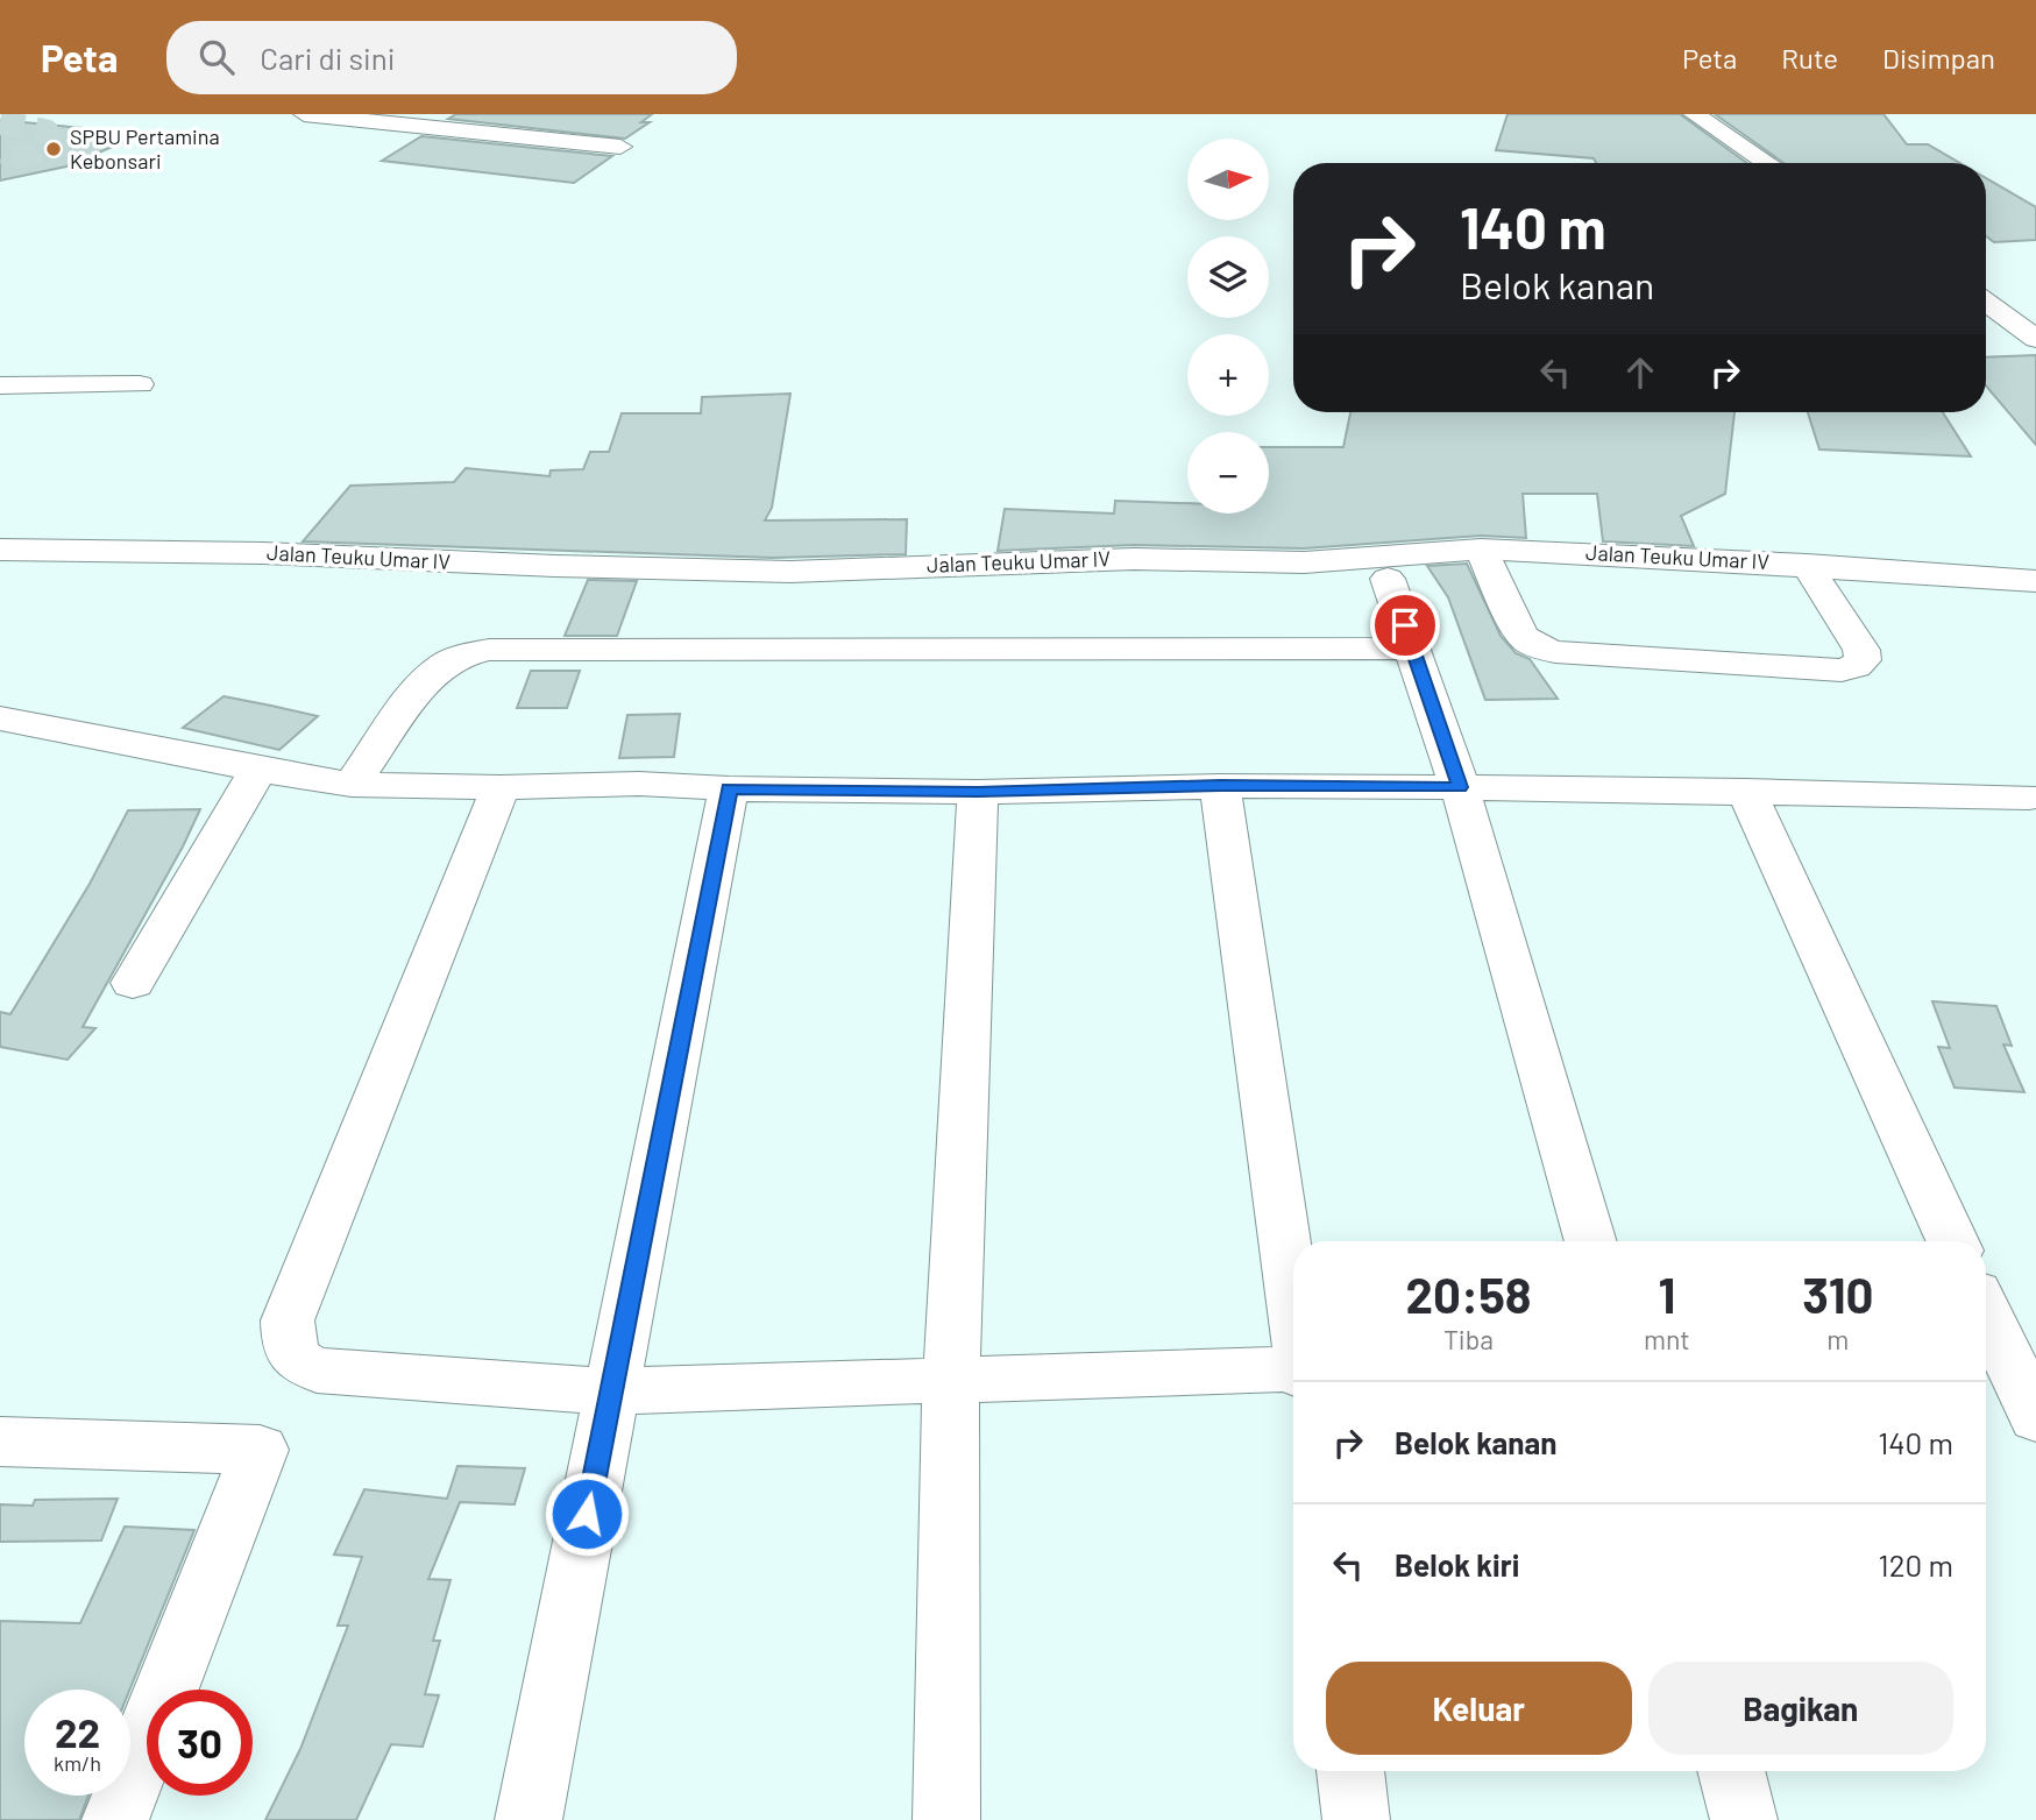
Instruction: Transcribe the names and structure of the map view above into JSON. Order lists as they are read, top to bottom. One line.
{"streets":{"street":["Jalan Teuku Umar IV"]},"places":["SPBU Pertamina Kebonsari"],"north":"right","page":{"header":"Peta","search":"Cari di sini","nav":["Peta","Rute","Disimpan"],"map_buttons":["+","−"],"turn":["140 m","Belok kanan"],"eta":["20:58","Tiba","1","mnt","310","m"],"list":[{"name":"Belok kanan","value":"140 m"},{"name":"Belok kiri","value":"120 m"}],"buttons":["Keluar","Bagikan"],"speed":"22 km/h","limit":"30"}}
